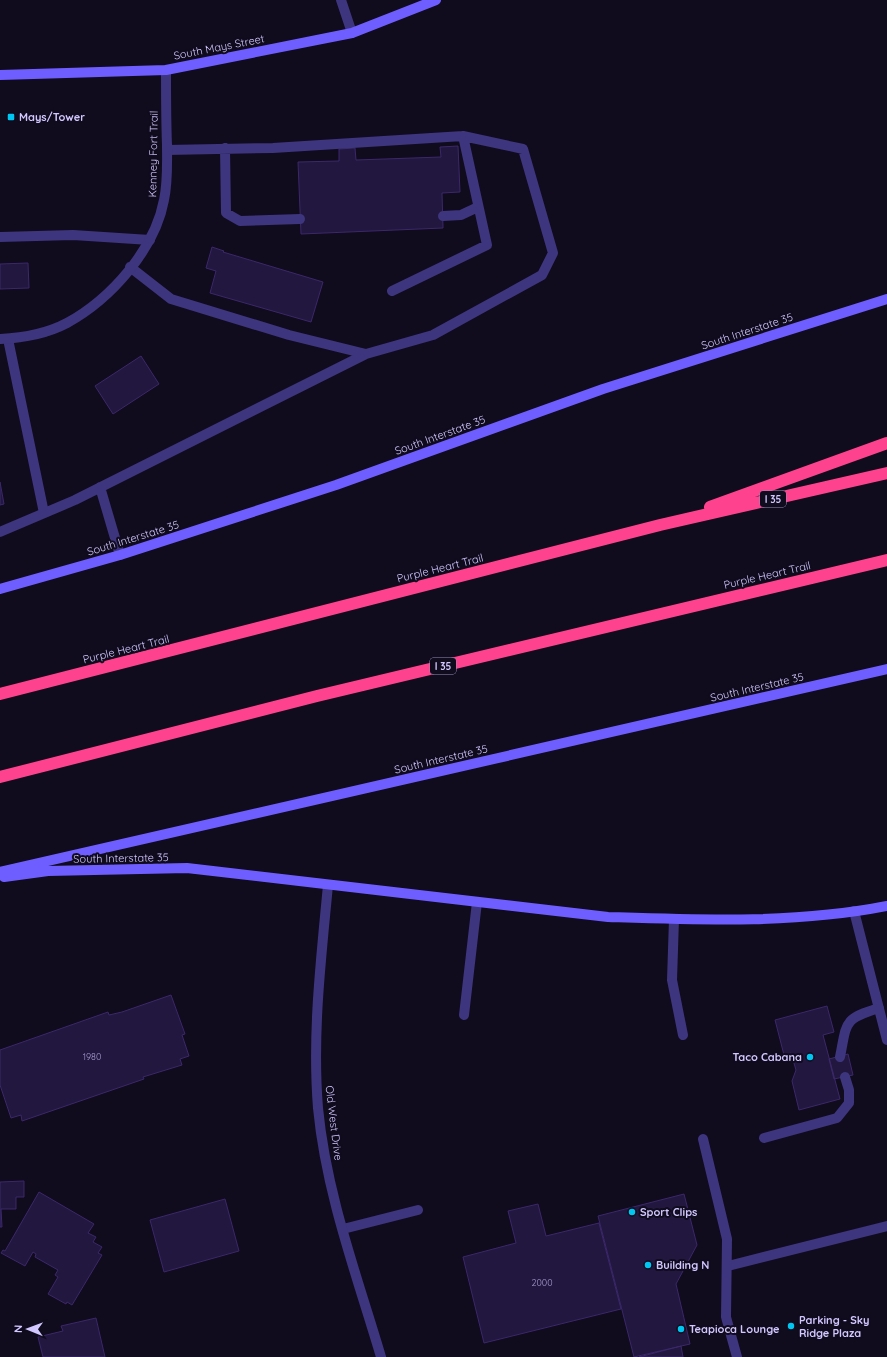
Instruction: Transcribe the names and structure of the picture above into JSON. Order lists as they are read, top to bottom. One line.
{"streets":{"highway":["I 35","Purple Heart Trail"],"main road":["South Mays Street","South Interstate 35"],"street":["Kenney Fort Trail","Old West Drive"]},"crossings":[["South Mays Street","Kenney Fort Trail"],["South Interstate 35","Old West Drive"]],"places":{"transit":["Mays/Tower"],"other":["Taco Cabana","Sport Clips","Building N","Parking - Sky Ridge Plaza","Teapioca Lounge"]},"house_numbers":["1980","2000"],"north":"left"}
